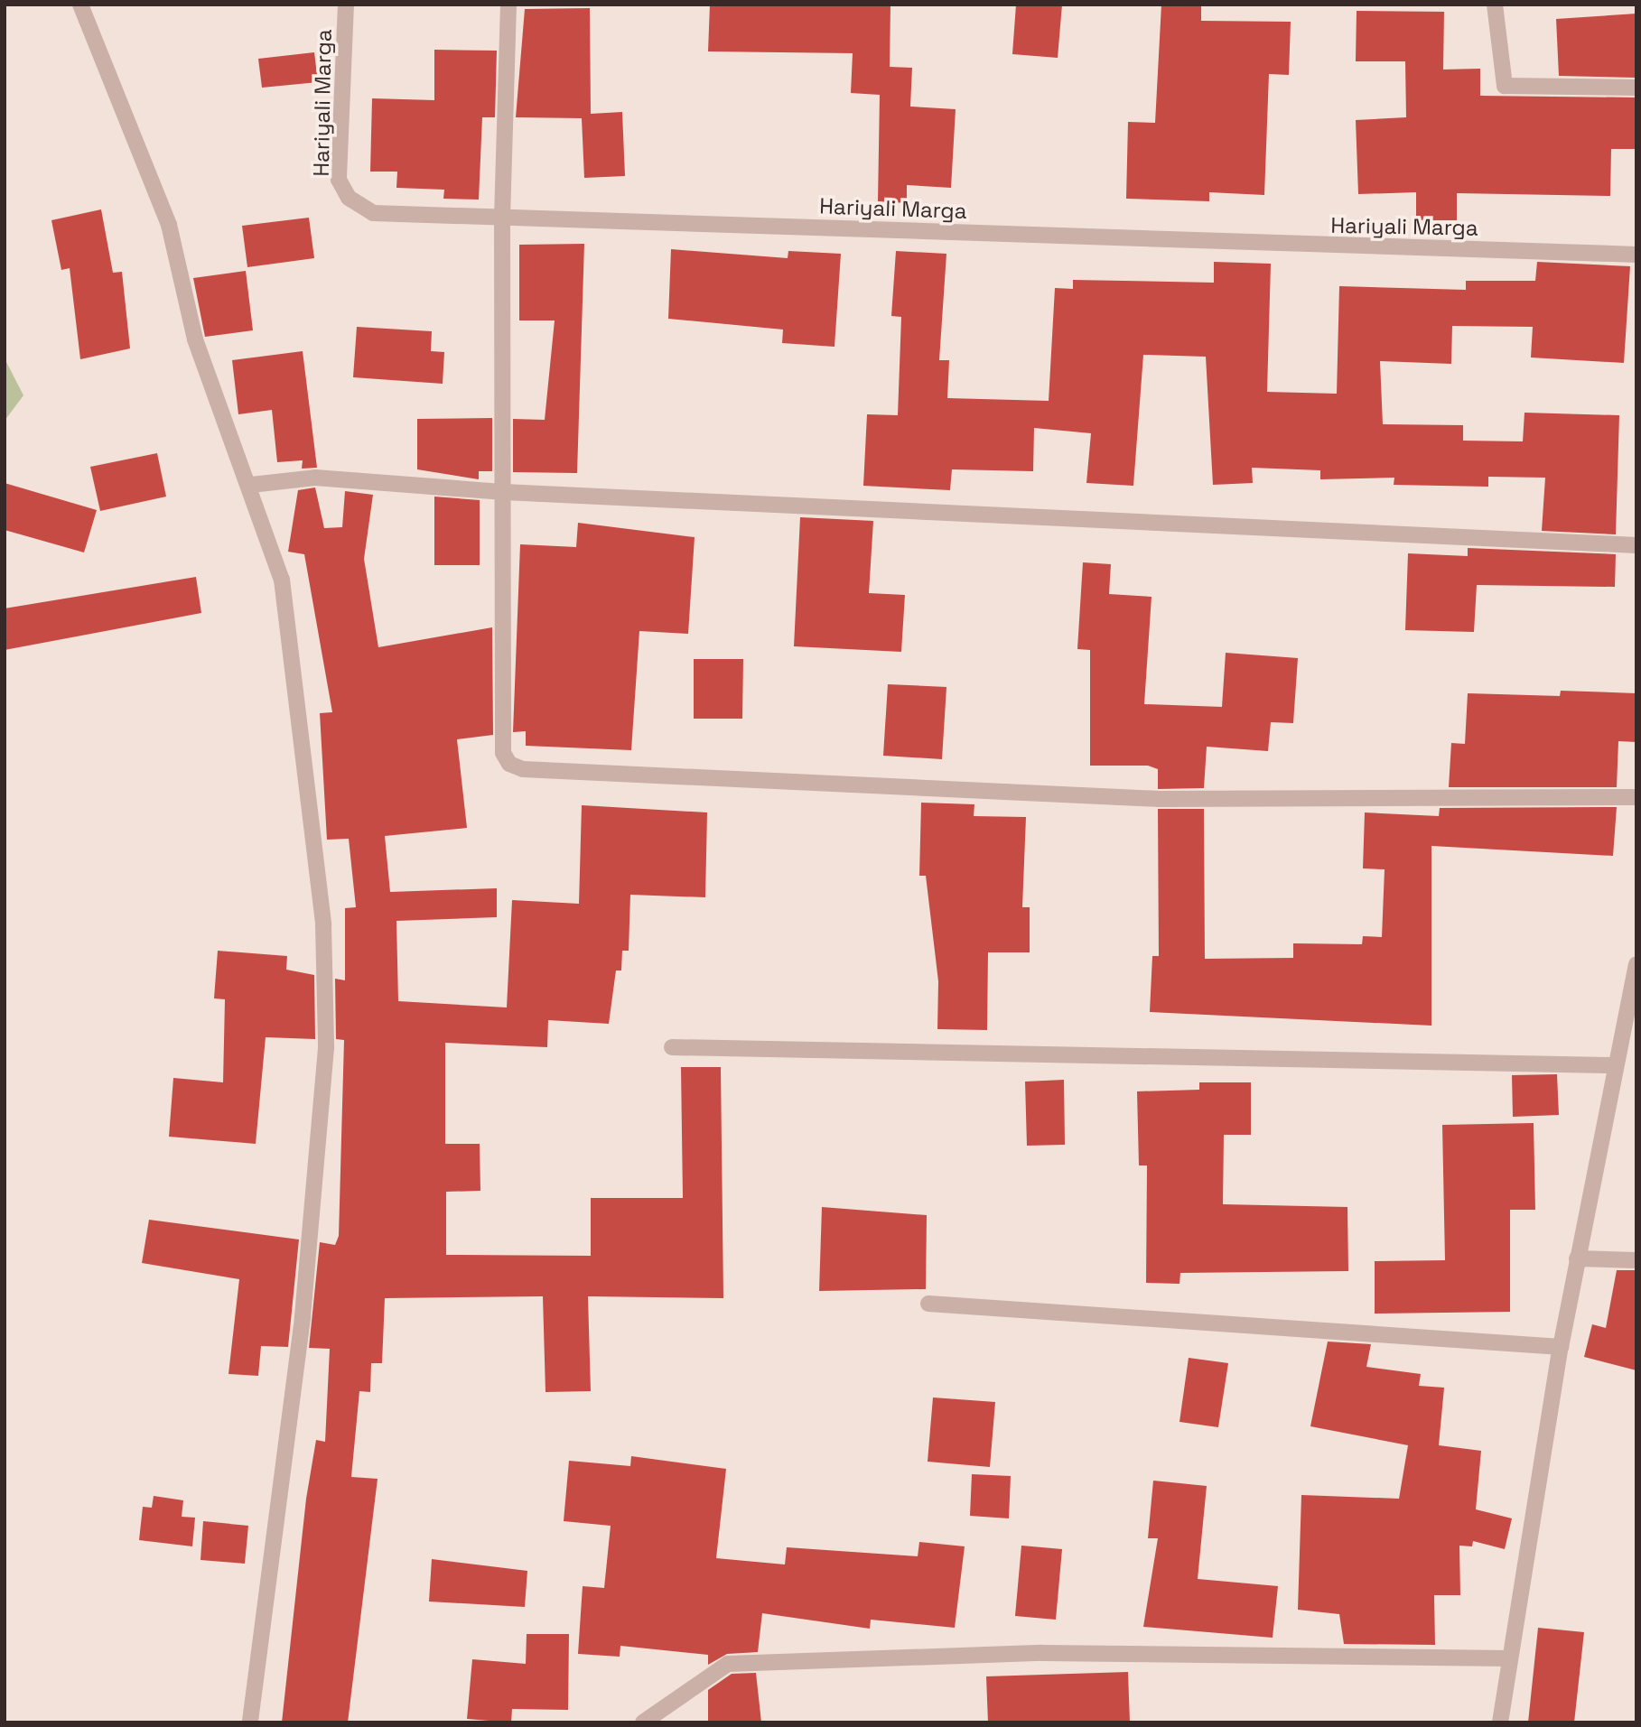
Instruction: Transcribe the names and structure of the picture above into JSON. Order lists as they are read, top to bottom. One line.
{"streets":{"street":["Hariyali Marga"]}}
